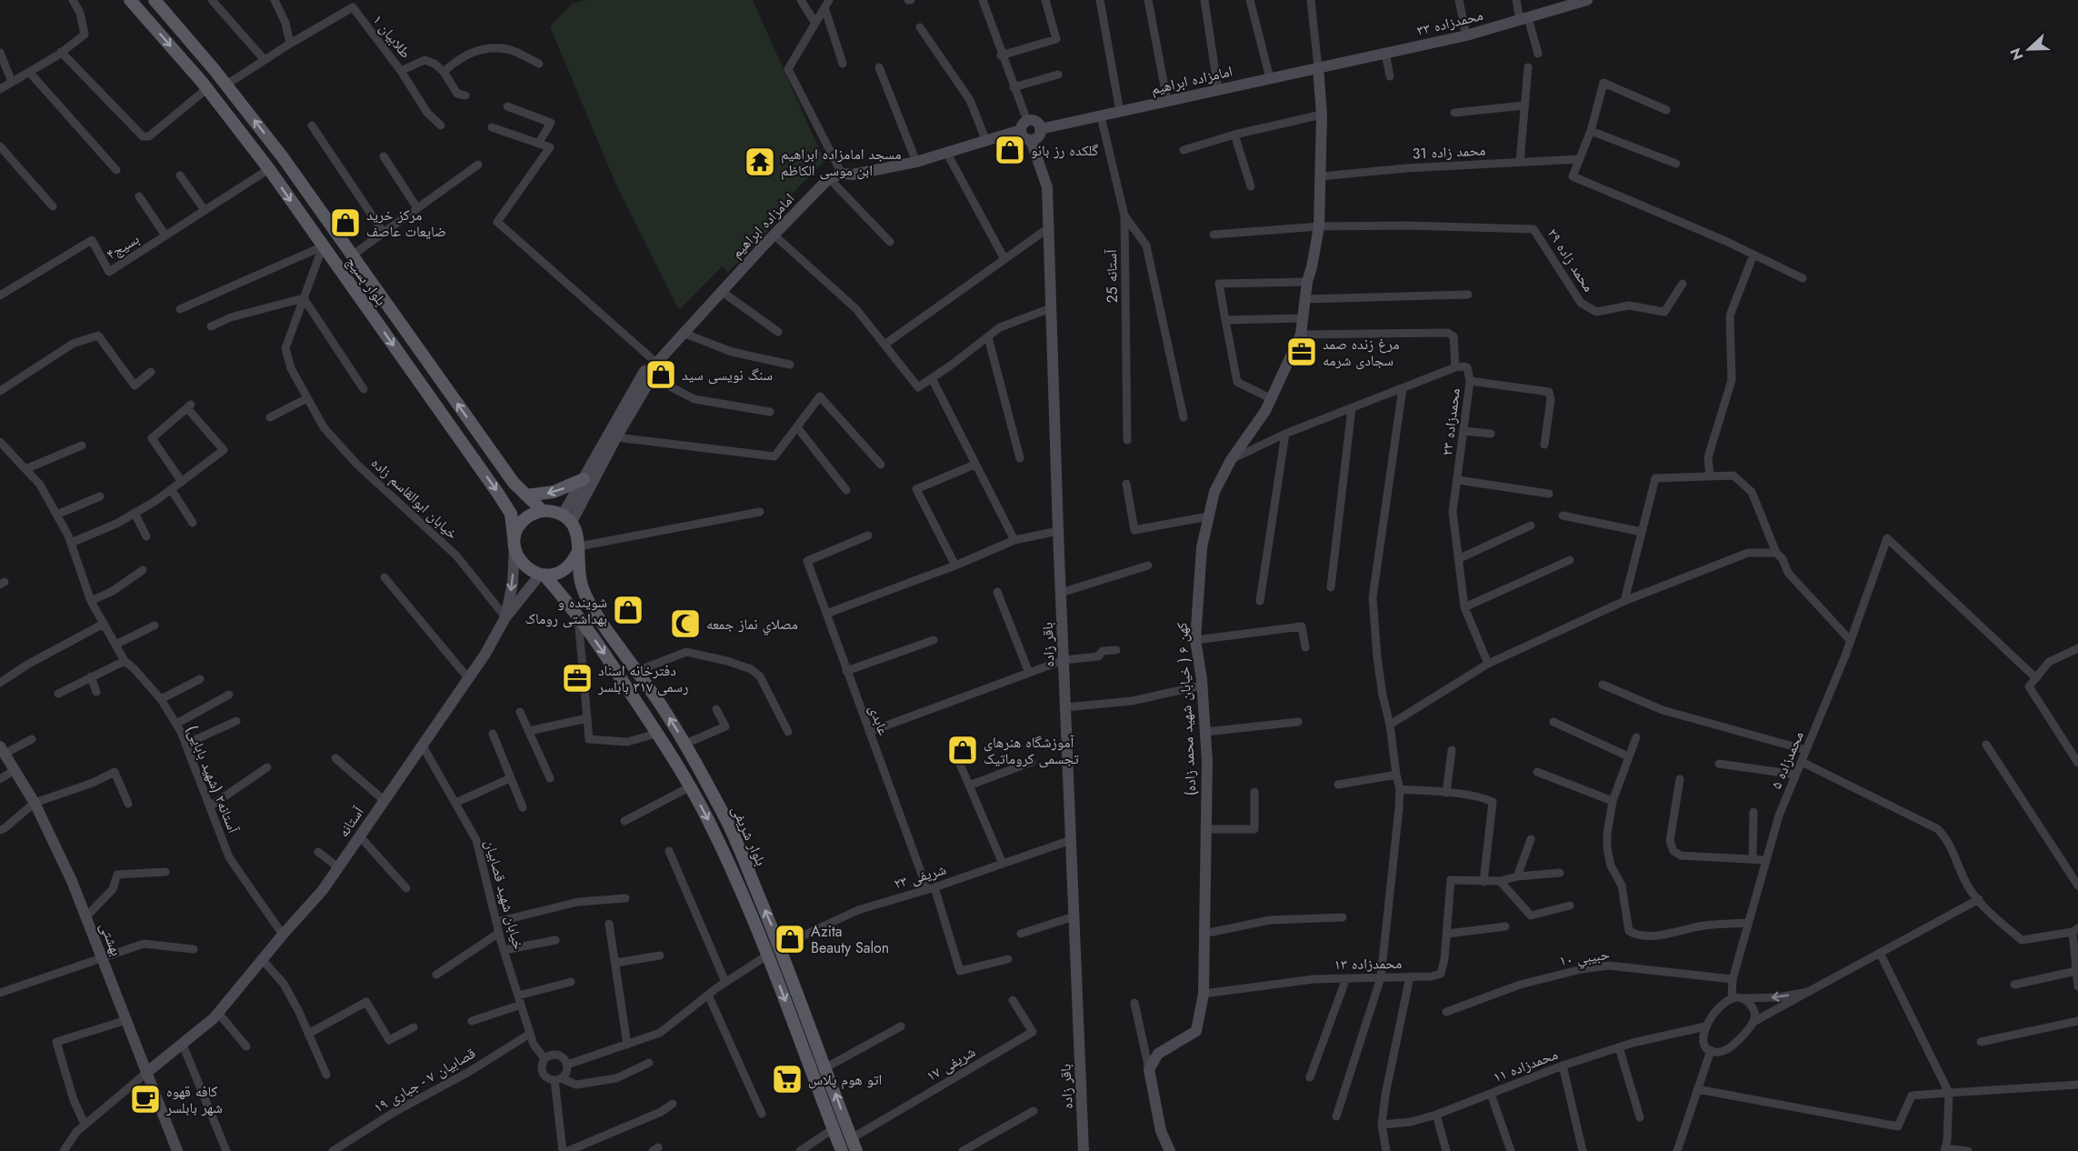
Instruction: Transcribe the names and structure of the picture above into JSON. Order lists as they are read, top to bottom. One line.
{"streets":{"main road":["بلوار بسیج","بلوار شریفی"],"street":["محمدزاده ۳۳","طلابیان ۱","امامزاده ابراهیم","محمد زاده 31","بسیج۴","محمد زاده ۲۹","آستانه 25","محمدزاده ۲۳","خیابان ابوالقاسم زاده","باقر زاده","کهن ۶ ( خیابان شهید محمد زاده)","عابدی","محمدزاده ۵","آستانه۲ (شهید بابایی)","آستانه","شریفی ۲۳","خیابان شهید قصابیان","بهشتی","حبيبي ١٠","محمدزاده ۱۳","شریفی ۱۷","محمدزاده ۱۱","قصابيان ۷ - جباری ۱۹"]},"crossings":[["محمدزاده ۳۳","امامزاده ابراهیم"],["محمدزاده ۳۳","کهن ۶ ( خیابان شهید محمد زاده)"],["امامزاده ابراهیم","آستانه 25"],["امامزاده ابراهیم","بلوار بسیج"],["امامزاده ابراهیم","باقر زاده"],["امامزاده ابراهیم","کهن ۶ ( خیابان شهید محمد زاده)"],["امامزاده ابراهیم","آستانه"],["امامزاده ابراهیم","بلوار شریفی"],["محمد زاده 31","کهن ۶ ( خیابان شهید محمد زاده)"],["بسیج۴","بلوار بسیج"],["محمد زاده ۲۹","کهن ۶ ( خیابان شهید محمد زاده)"],["بلوار بسیج","خیابان ابوالقاسم زاده"],["بلوار بسیج","آستانه"],["بلوار بسیج","بلوار شریفی"],["محمدزاده ۲۳","کهن ۶ ( خیابان شهید محمد زاده)"],["خیابان ابوالقاسم زاده","آستانه"],["باقر زاده","شریفی ۲۳"],["کهن ۶ ( خیابان شهید محمد زاده)","محمدزاده ۱۳"],["عابدی","شریفی ۲۳"],["محمدزاده ۵","حبيبي ١٠"],["محمدزاده ۵","محمدزاده ۱۱"],["آستانه۲ (شهید بابایی)","آستانه"],["آستانه","بلوار شریفی"],["آستانه","خیابان شهید قصابیان"],["آستانه","بهشتی"],["بلوار شریفی","شریفی ۲۳"],["بلوار شریفی","شریفی ۱۷"],["خیابان شهید قصابیان","قصابيان ۷ - جباری ۱۹"]],"places":{"shop":["گلکده رز بانو","مرکز خرید ضایعات عاصف","سنگ نویسی سید","شوینده و بهداشتی روماک","آموزشگاه هنرهای تجسمی کروماتیک","Azita Beauty Salon"],"temple":["مسجد امامزاده ابراهیم ابن موسی الکاظم"],"office":["مرغ زنده صمد سجادی شرمه","دفترخانه اسناد رسمی ۳۱۷ بابلسر"],"mosque":["مصلاي نماز جمعه"],"supermarket":["اتو هوم پلاس"],"cafe":["کافه قهوه شهر بابلسر"]},"north":"left"}
